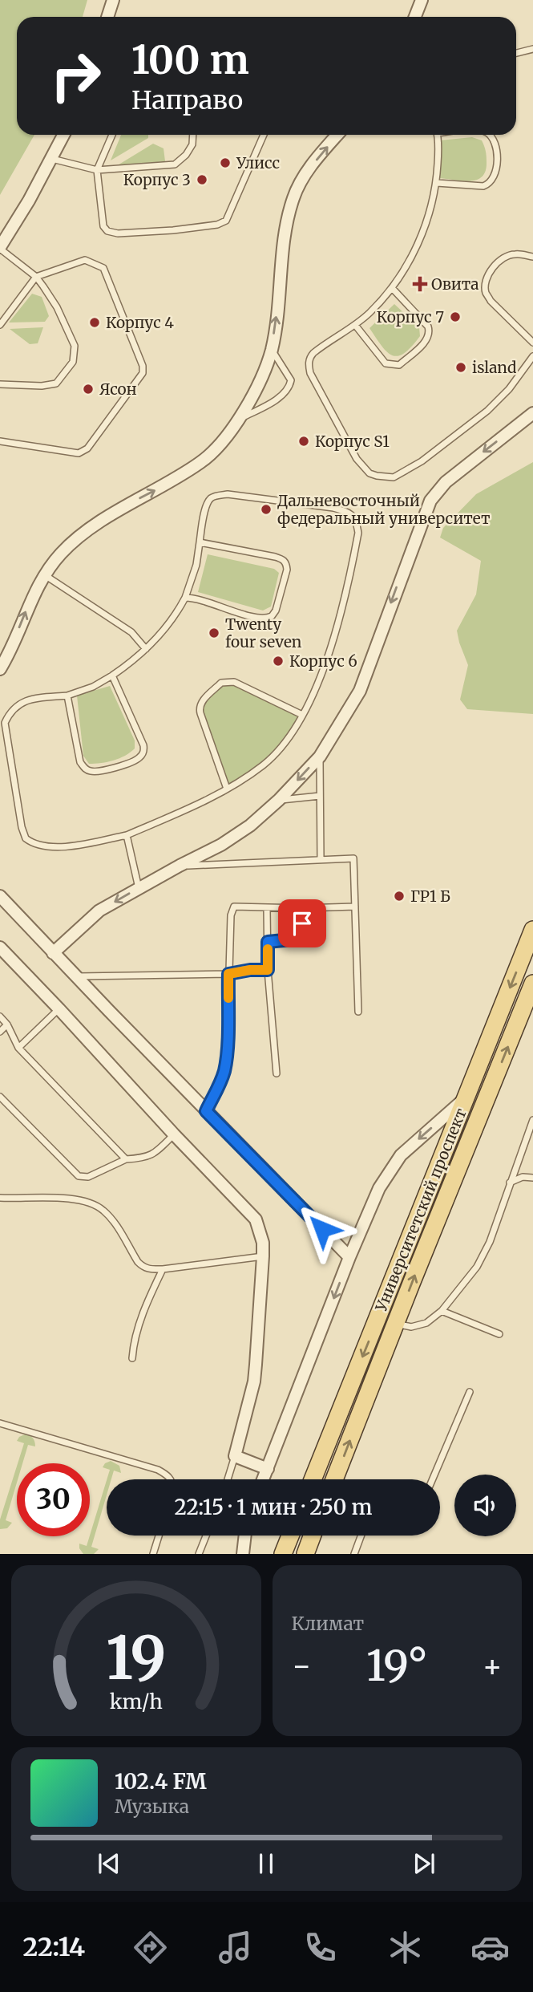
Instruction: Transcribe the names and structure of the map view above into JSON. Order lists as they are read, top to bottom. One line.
{"streets":{"main road":["Университетский проспект"]},"places":{"other":["Улисс","Корпус 3","Корпус 7","Корпус 4","island","Ясон","Корпус S1","Дальневосточный федеральный университет","Twenty four seven","Корпус 6","ГР1 Б"],"health":["Овита"]},"page":{"turn":["100 m","Направо"],"limit":"30","trip":"22:15 · 1 мин · 250 m","tile":"Климат","heat":["−","19°","+"],"song":["102.4 FM","Музыка"],"tabs":"22:14","gauge":["19","km/h"]}}
